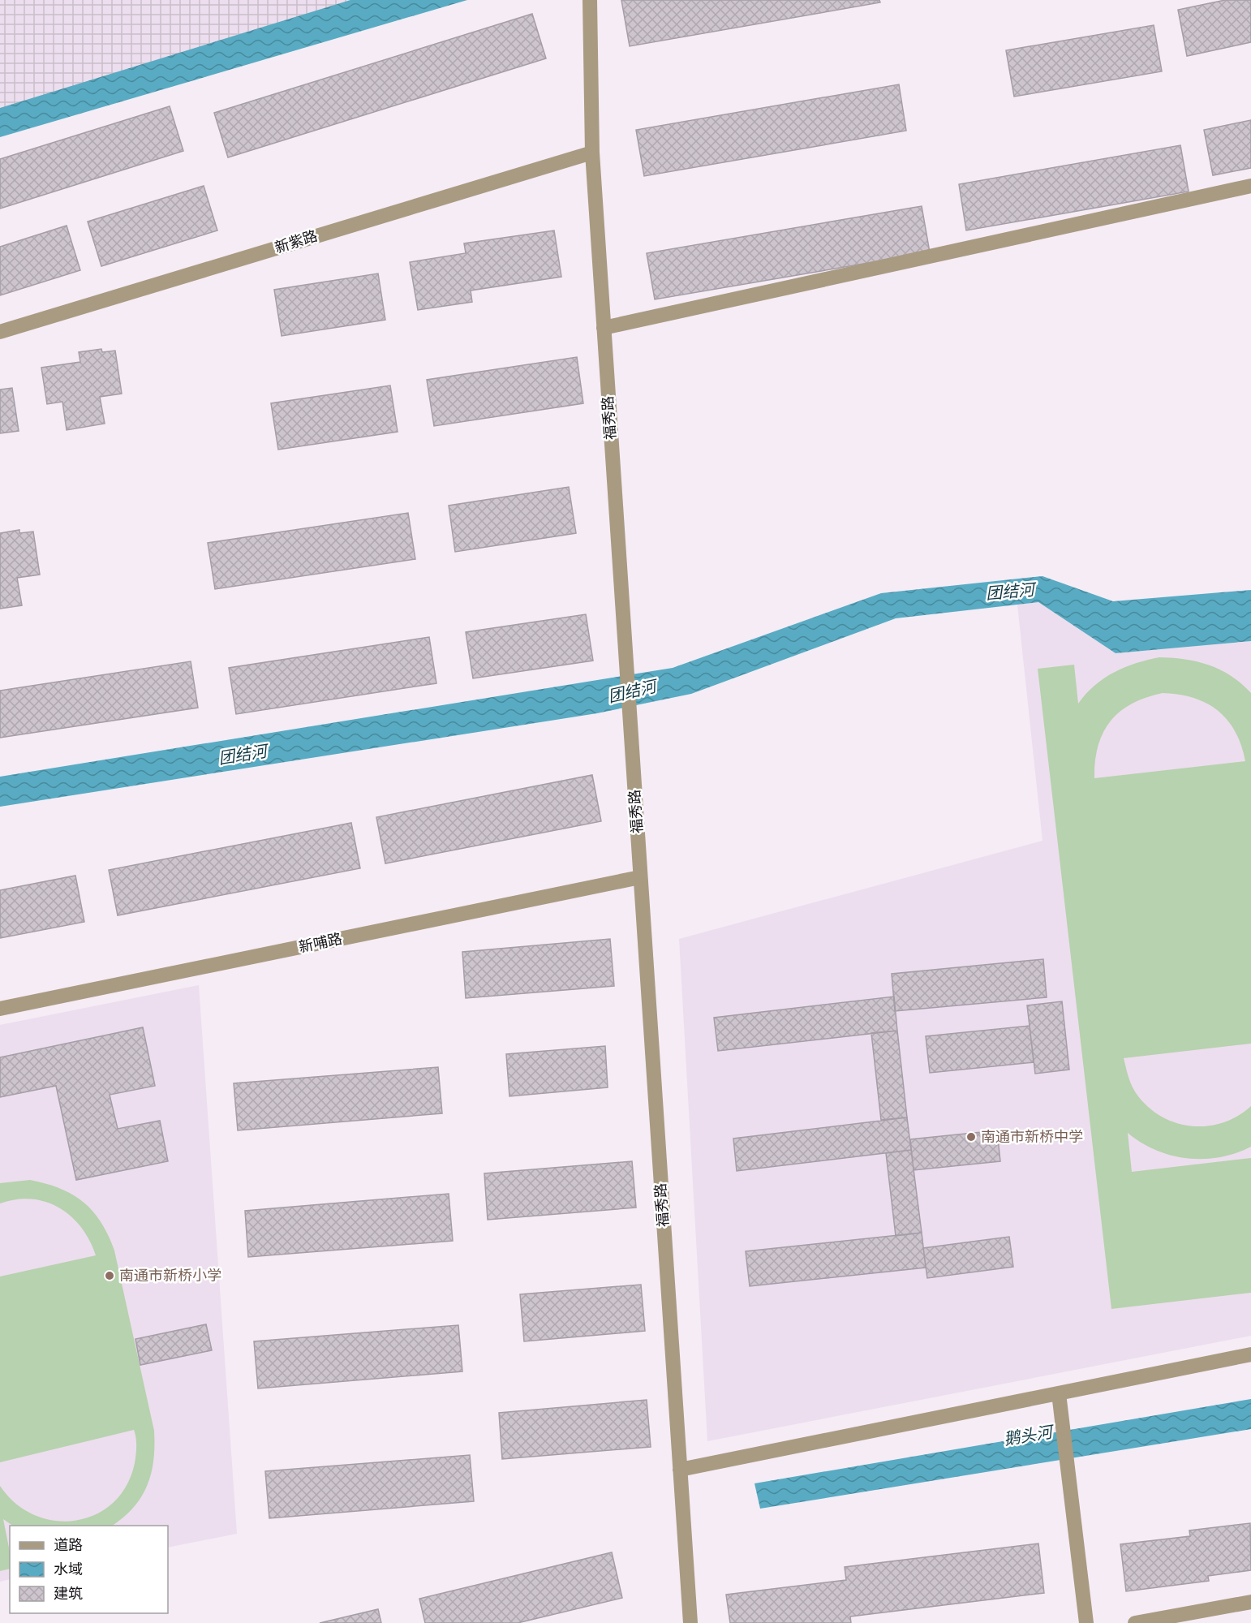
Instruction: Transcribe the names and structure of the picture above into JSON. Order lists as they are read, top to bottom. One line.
{"streets":{"street":["新紫路","福秀路","新哺路"]},"crossings":[["新紫路","福秀路"],["福秀路","新哺路"]],"water":["团结河","鹅头河"],"places":["南通市新桥中学","南通市新桥小学"],"legend":["道路","水域","建筑"]}
